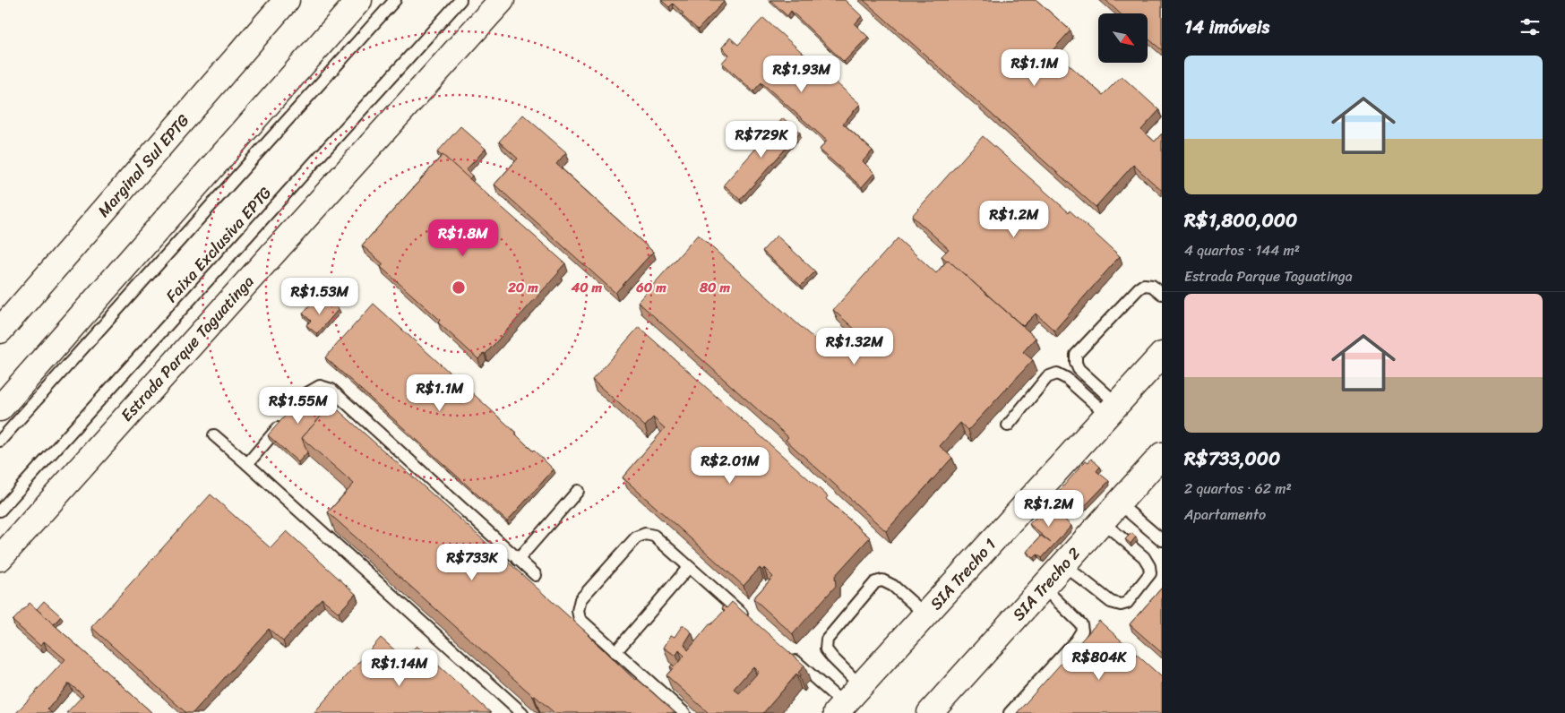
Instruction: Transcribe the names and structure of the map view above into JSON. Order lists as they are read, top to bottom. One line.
{"streets":{"main road":["Marginal Sul EPTG","Estrada Parque Taguatinga","SIA Trecho 1","SIA Trecho 2"],"lane":["Faixa Exclusiva EPTG"]},"north":"bottom right","page":{"heading":"14 imóveis","price":["R$1.1M","R$1.93M","R$729K","R$1.2M","R$1.8M","R$1.53M","R$1.32M","R$1.1M","R$1.55M","R$2.01M","R$1.2M","R$733K","R$804K","R$1.14M"],"list":[{"name":"R$1,800,000","note":"4 quartos · 144 m² · Estrada Parque Taguatinga"},{"name":"R$733,000","note":"2 quartos · 62 m² · Apartamento"}]},"rings":["20 m","40 m","60 m","80 m"]}
